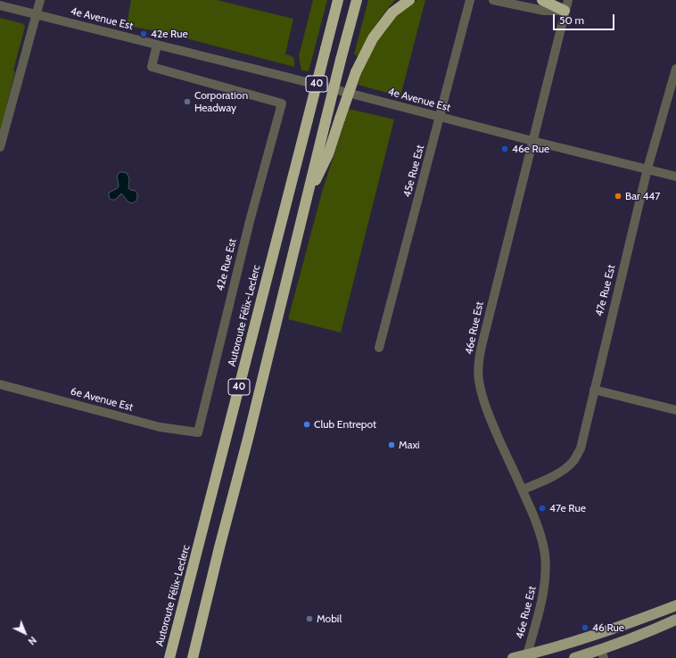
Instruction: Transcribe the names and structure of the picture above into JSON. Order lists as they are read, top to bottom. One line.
{"streets":{"highway":["40","Autoroute Félix-Leclerc"],"street":["4e Avenue Est","45e Rue Est","42e Rue Est","47e Rue Est","46e Rue Est","6e Avenue Est"]},"crossings":[["4e Avenue Est","45e Rue Est"],["4e Avenue Est","42e Rue Est"],["4e Avenue Est","47e Rue Est"],["4e Avenue Est","46e Rue Est"],["42e Rue Est","6e Avenue Est"],["47e Rue Est","46e Rue Est"]],"places":["42e Rue","Corporation Headway","46e Rue","Bar 447","Club Entrepot","Maxi","47e Rue","Mobil","46 Rue"],"scale_bar":"50 m","north":"bottom right"}
